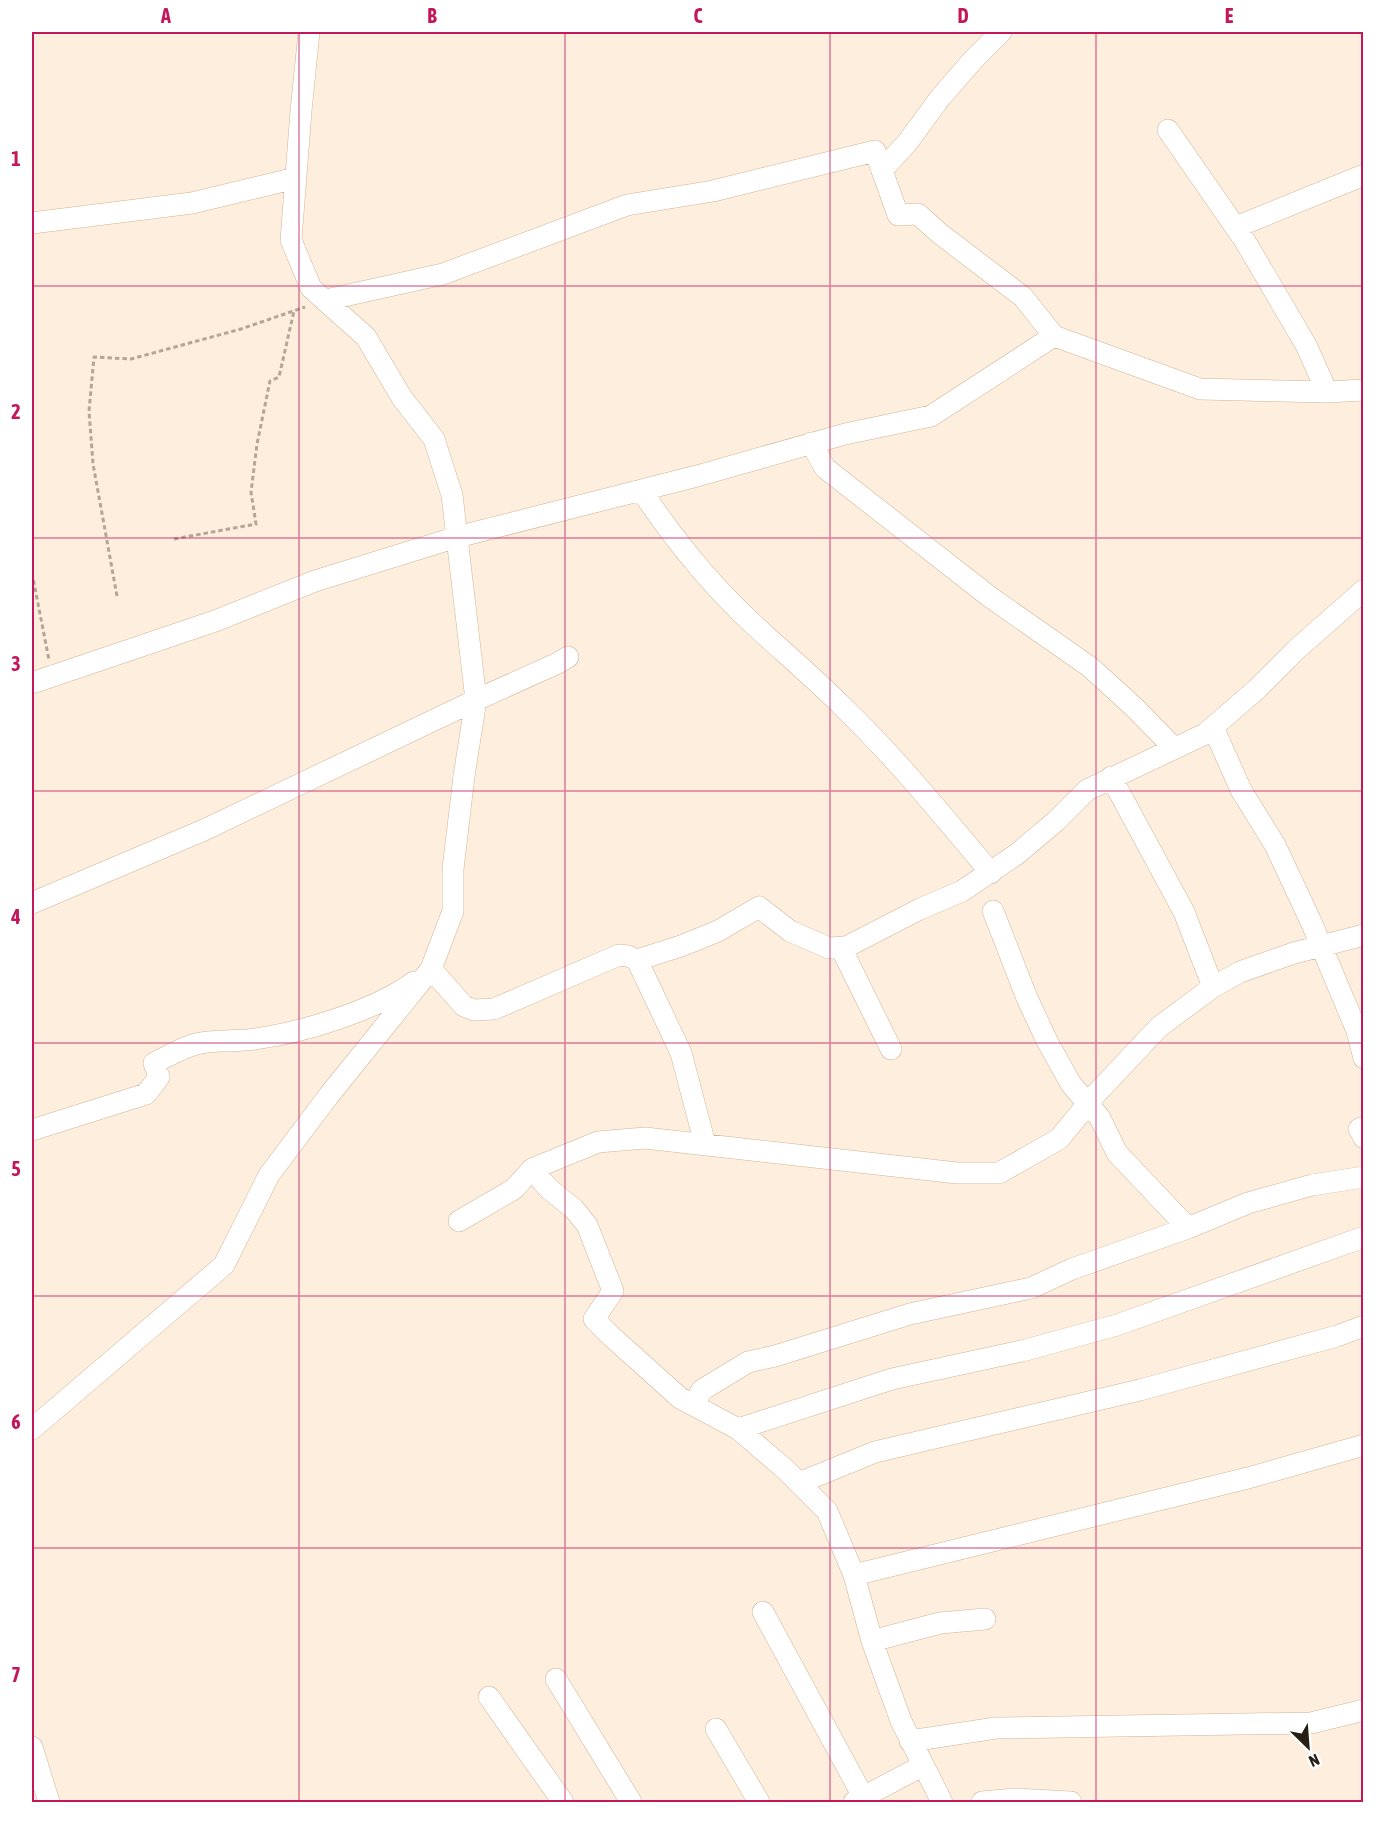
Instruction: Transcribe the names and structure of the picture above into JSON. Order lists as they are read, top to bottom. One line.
{"north":"bottom right","grid":{"columns":["A","B","C","D","E"],"rows":["1","2","3","4","5","6","7"]}}
